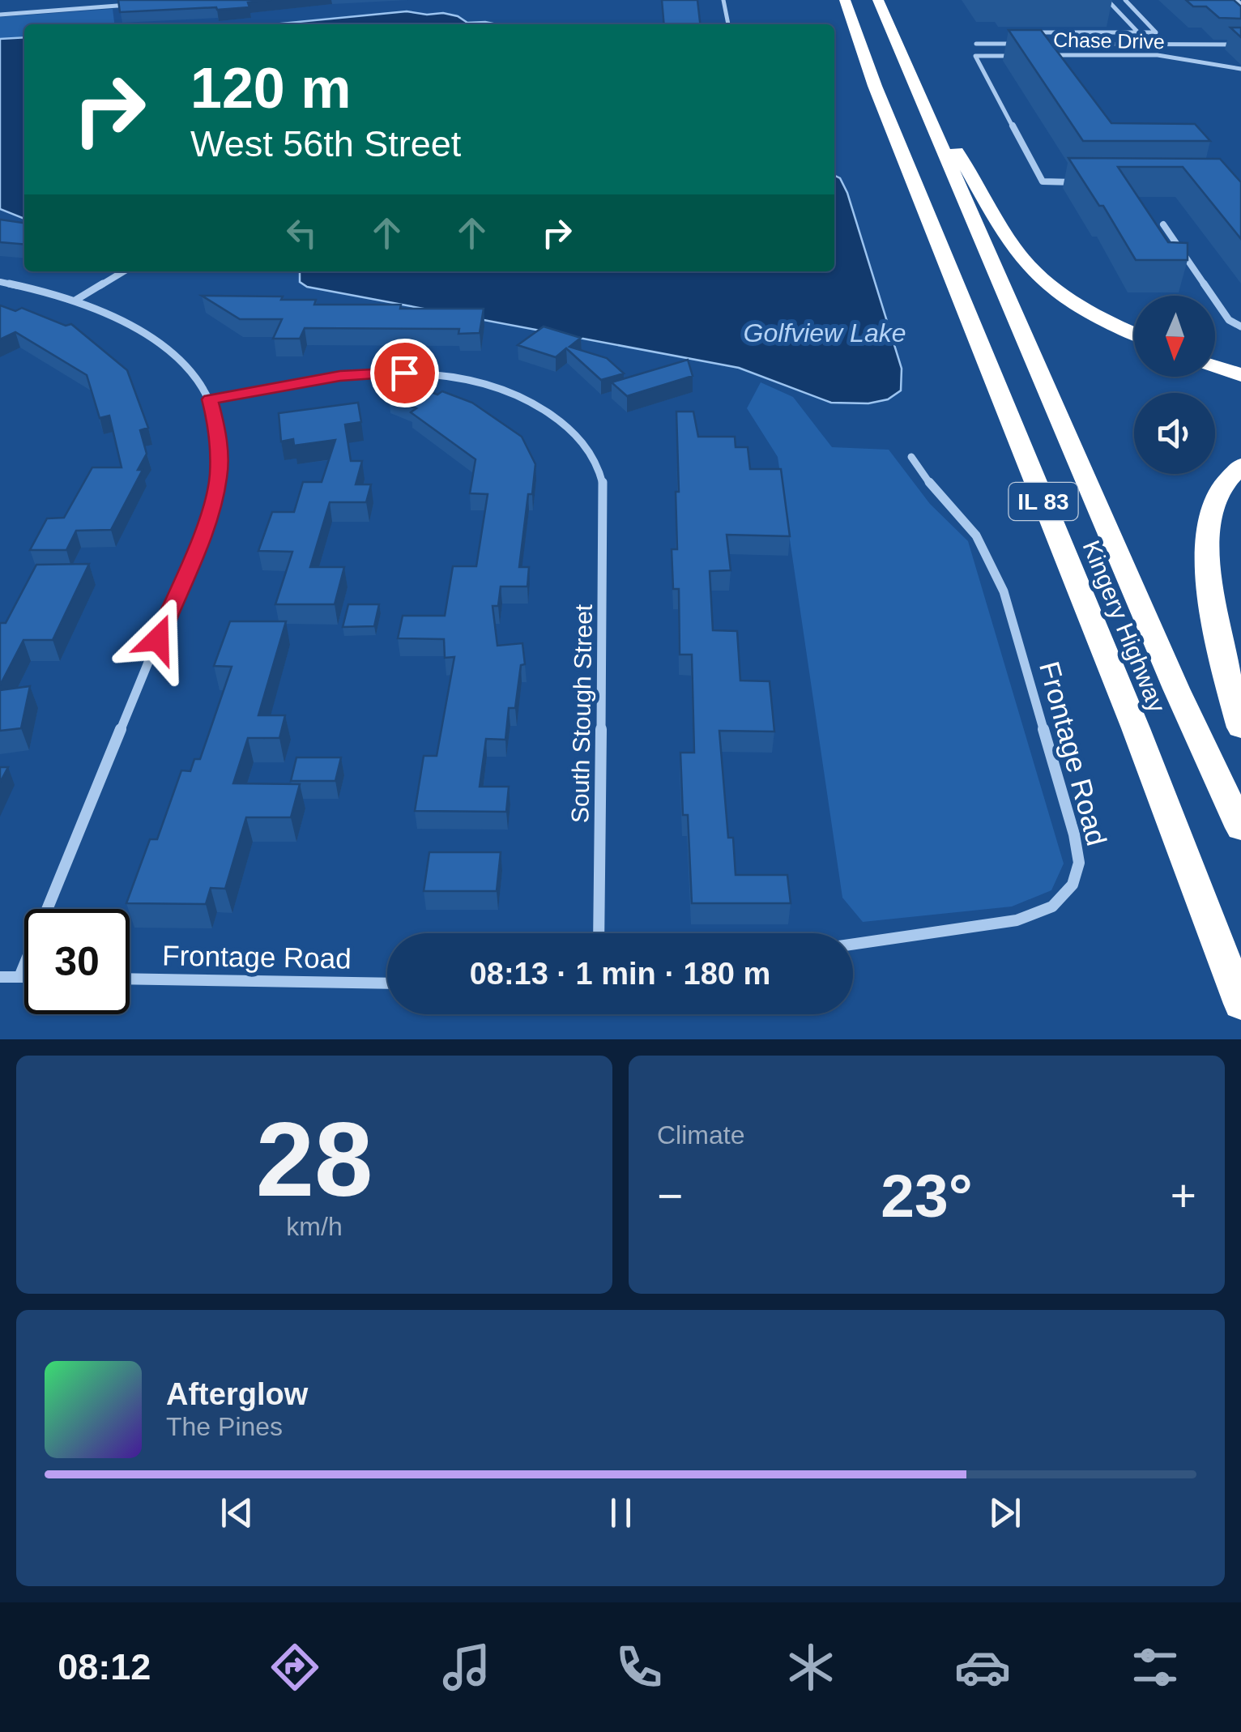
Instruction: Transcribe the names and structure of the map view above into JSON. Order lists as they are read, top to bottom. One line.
{"streets":{"highway":["IL 83","Kingery Highway"],"street":["Chase Drive","South Stough Street","Frontage Road"]},"water":["Golfview Lake"],"north":"bottom","page":{"turn":["120 m","West 56th Street"],"limit":"30","trip":"08:13 · 1 min · 180 m","tile":[["28","km/h"],"Climate"],"heat":["−","23°","+"],"song":["Afterglow","The Pines"],"tabs":"08:12"}}
